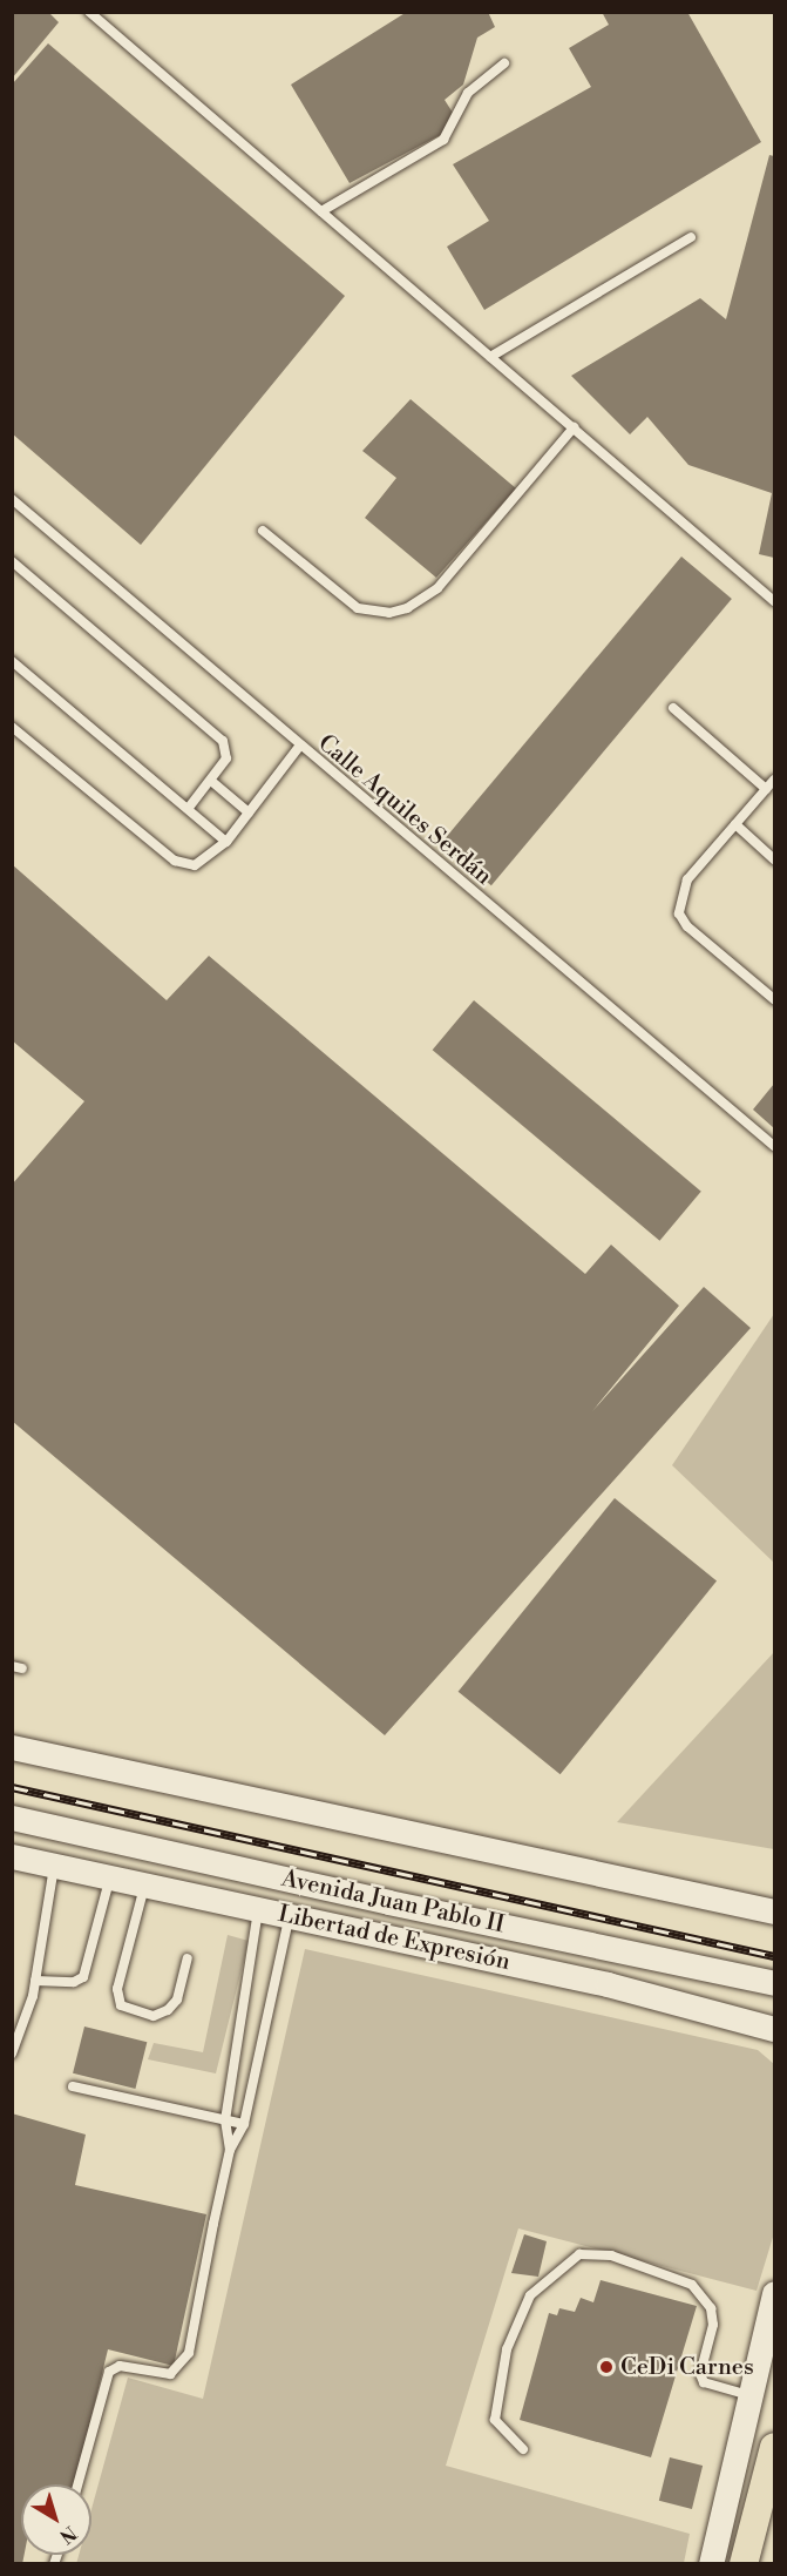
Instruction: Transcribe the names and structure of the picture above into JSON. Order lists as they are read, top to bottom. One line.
{"streets":{"main road":["Avenida Juan Pablo II","Libertad de Expresión"],"lane":["Calle Aquiles Serdán"]},"places":["CeDi Carnes"],"north":"bottom right"}
